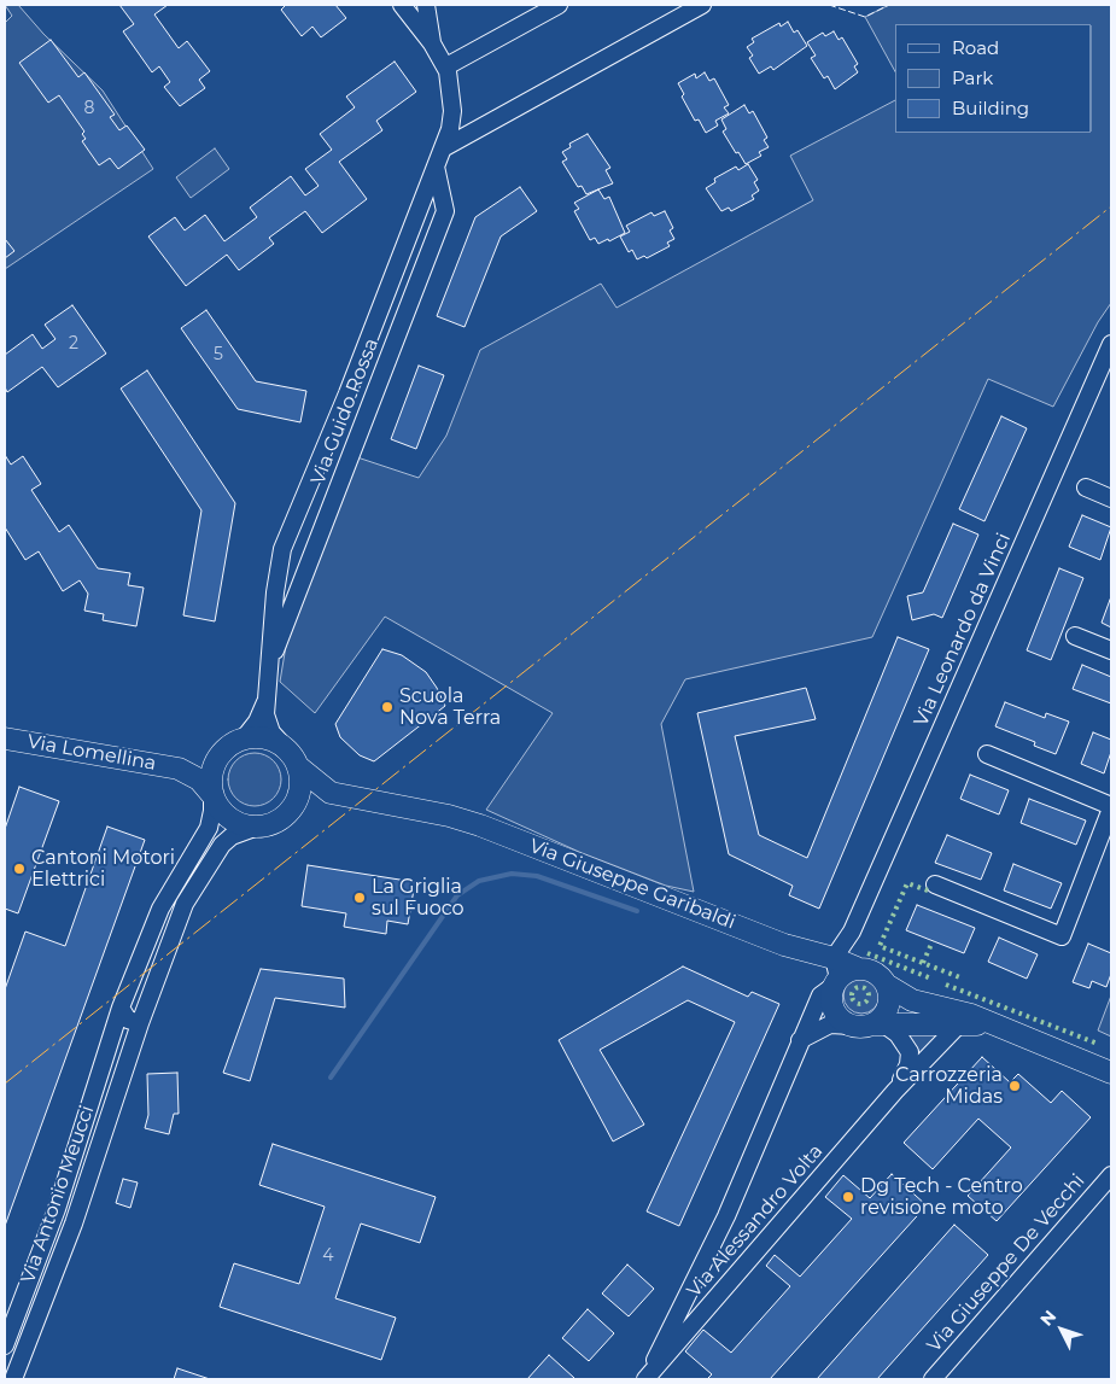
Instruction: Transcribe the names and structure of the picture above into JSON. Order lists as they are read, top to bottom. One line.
{"streets":{"main road":["Via Lomellina","Via Giuseppe Garibaldi"],"street":["Via Guido Rossa","Via Leonardo da Vinci","Via Antonio Meucci","Via Alessandro Volta","Via Giuseppe De Vecchi"]},"crossings":[["Via Guido Rossa","Via Lomellina"],["Via Guido Rossa","Via Antonio Meucci"],["Via Leonardo da Vinci","Via Giuseppe Garibaldi"],["Via Leonardo da Vinci","Via Alessandro Volta"],["Via Lomellina","Via Antonio Meucci"],["Via Giuseppe Garibaldi","Via Alessandro Volta"]],"places":["Scuola Nova Terra","Cantoni Motori Elettrici","La Griglia sul Fuoco","Carrozzeria Midas","Dg Tech - Centro revisione moto"],"house_numbers":["8","2","5","4"],"legend":["Road","Park","Building"],"north":"top left"}
